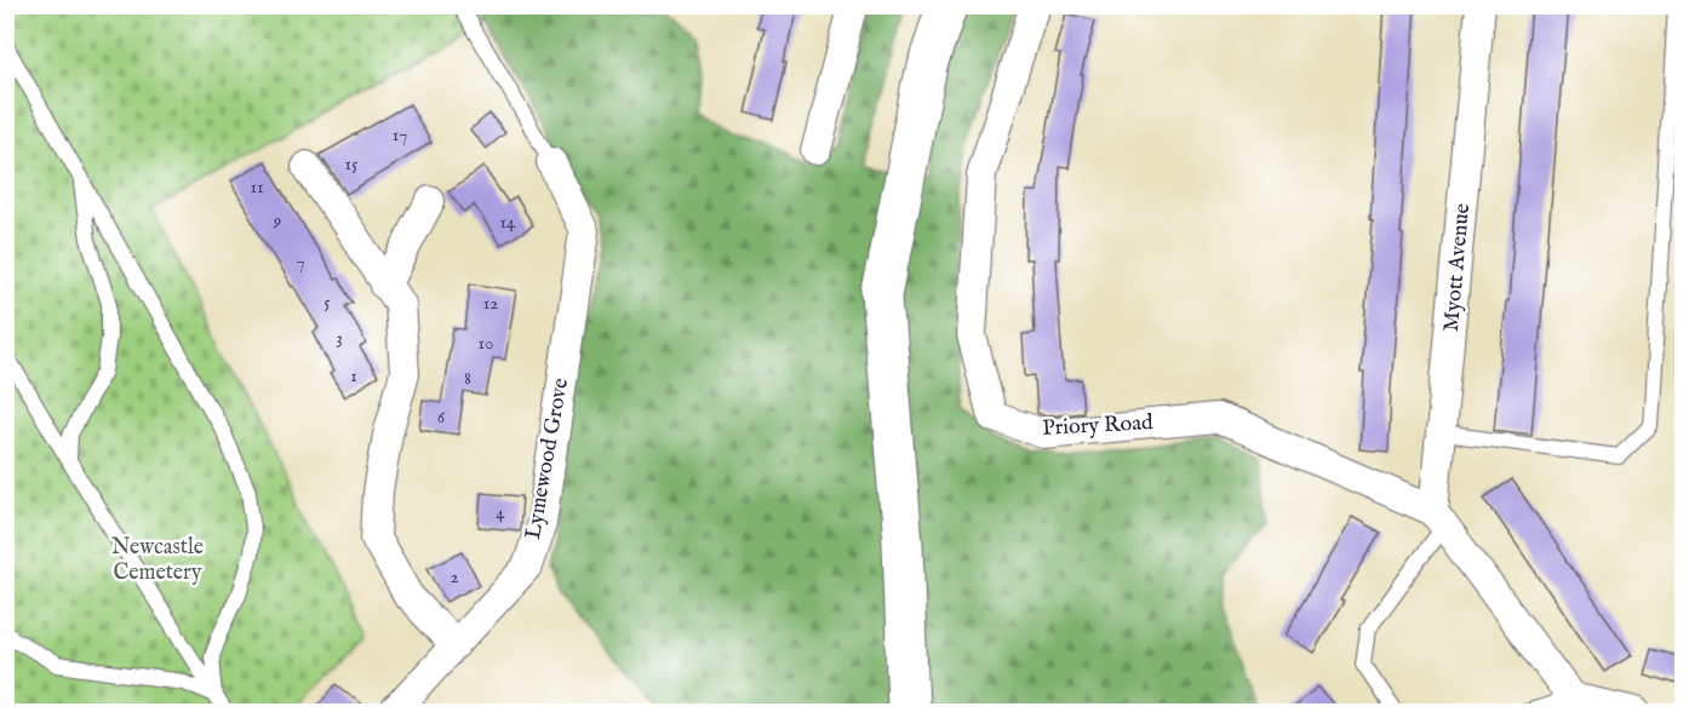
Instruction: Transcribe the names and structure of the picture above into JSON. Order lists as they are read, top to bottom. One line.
{"streets":{"street":["Myott Avenue","Priory Road","Lymewood Grove"]},"crossings":[["Myott Avenue","Priory Road"]],"parks":["Newcastle Cemetery"],"house_numbers":["17","15","11","9","14","7","5","12","3","10","1","8","6","4","2"]}
